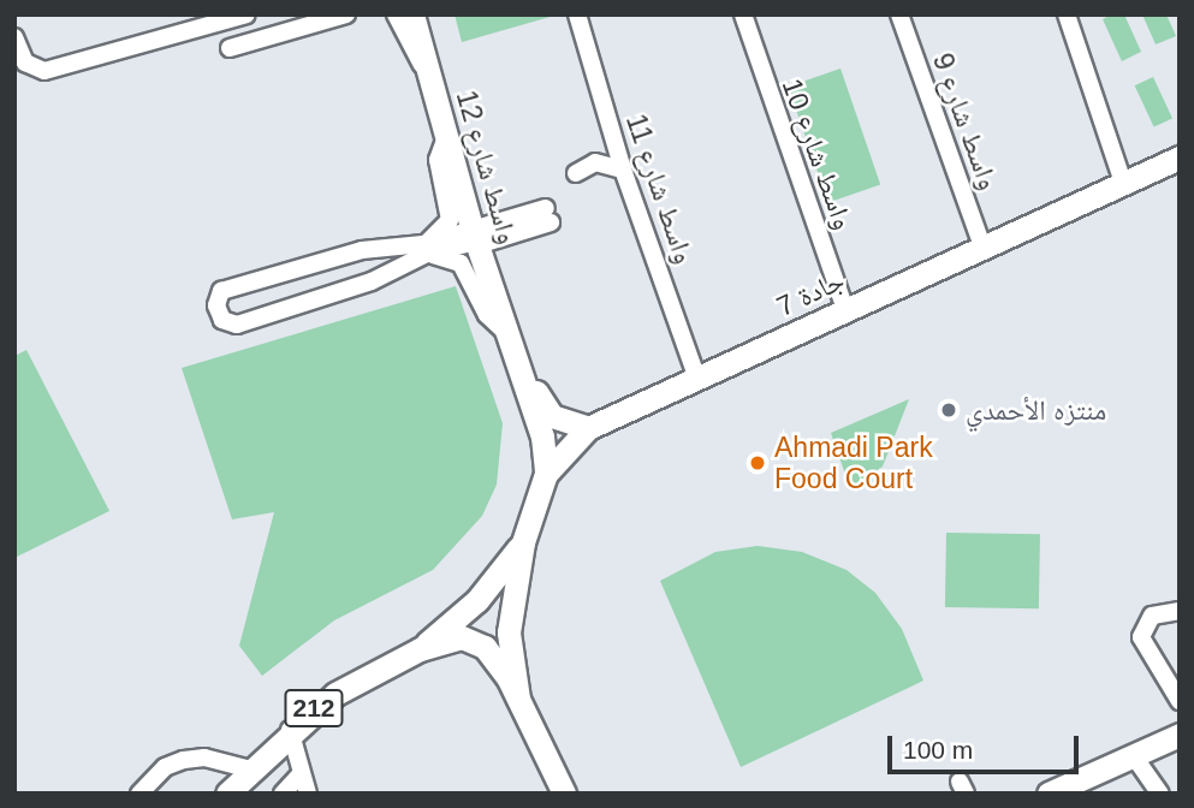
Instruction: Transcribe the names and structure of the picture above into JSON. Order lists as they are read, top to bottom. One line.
{"streets":{"main road":["واسط شارع 12","جادة 7","212"],"street":["واسط شارع 9","واسط شارع 10","واسط شارع 11"]},"crossings":[["واسط شارع 9","جادة 7"],["واسط شارع 10","جادة 7"],["واسط شارع 12","جادة 7"],["واسط شارع 11","جادة 7"],["جادة 7","212"]],"places":["منتزه الأحمدي","Ahmadi Park Food Court"],"scale_bar":"100 m"}
